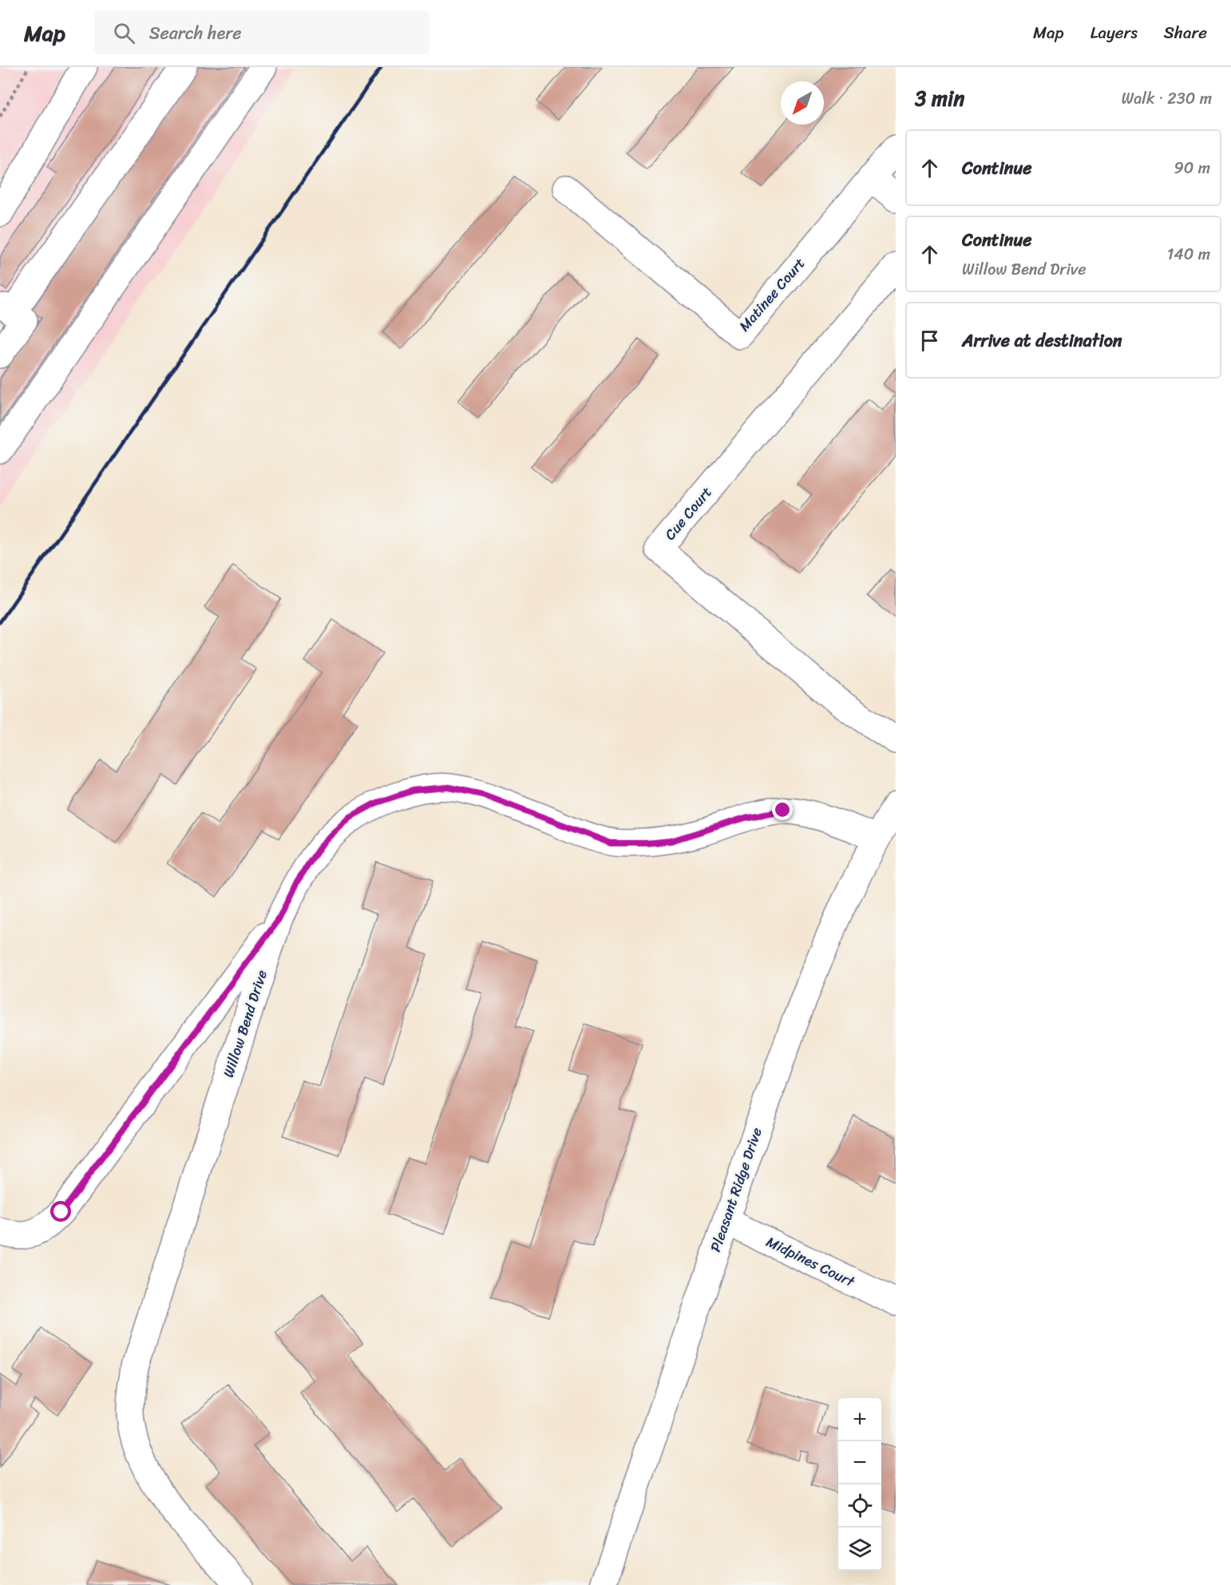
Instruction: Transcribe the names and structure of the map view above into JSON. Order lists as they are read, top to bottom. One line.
{"streets":{"street":["Matinee Court","Cue Court","Willow Bend Drive","Pleasant Ridge Drive","Midpines Court"]},"crossings":[["Willow Bend Drive","Pleasant Ridge Drive"],["Pleasant Ridge Drive","Midpines Court"]],"north":"bottom left","page":{"header":"Map","search":"Search here","nav":["Map","Layers","Share"],"heading":["3 min","Walk · 230 m"],"list":[["Continue","90 m"],["Continue","Willow Bend Drive","140 m"],"Arrive at destination"],"map_buttons":["+","−"]}}
